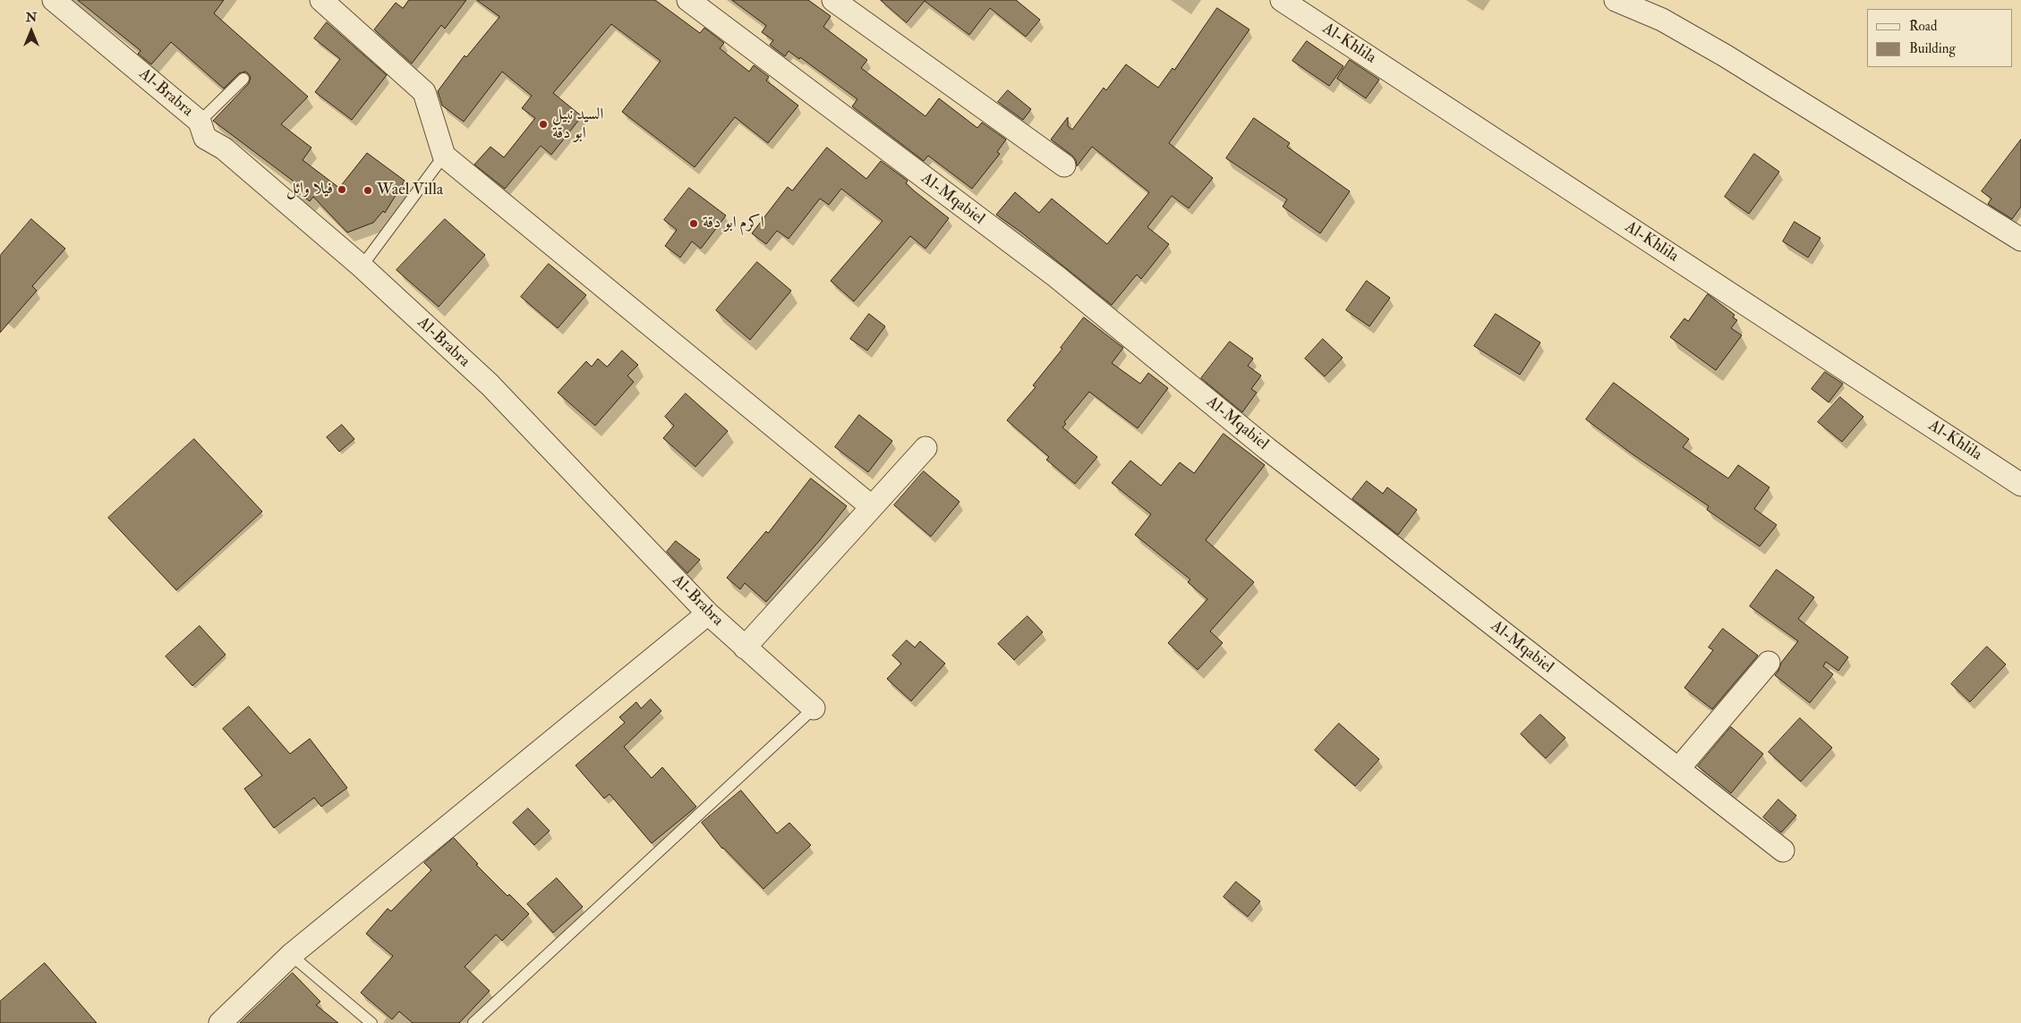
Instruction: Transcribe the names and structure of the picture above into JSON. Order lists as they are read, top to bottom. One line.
{"streets":{"street":["Al-Khlila","Al-Brabra","Al-Mqabiel"]},"places":["السيد نبيل ابو دقة","فيلا وائل","Wael Villa","اكرم ابو دقة"],"legend":["Road","Building"],"north":"top"}
